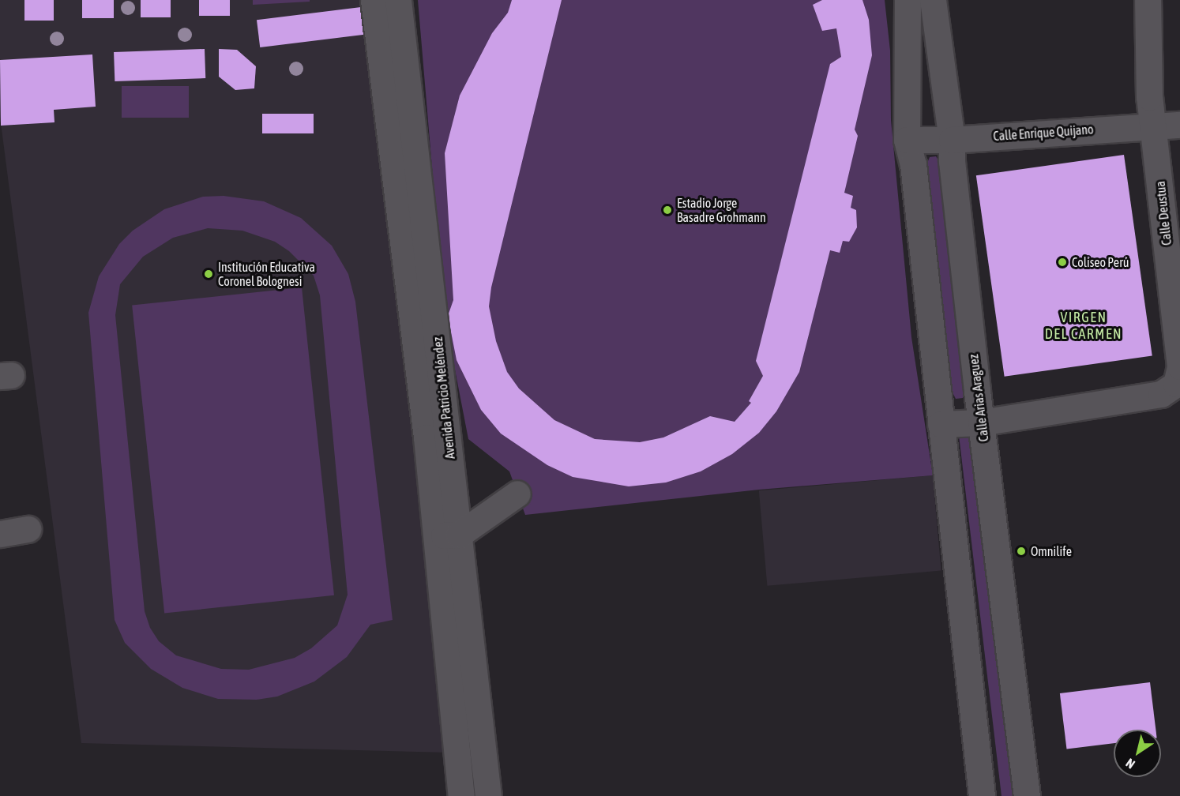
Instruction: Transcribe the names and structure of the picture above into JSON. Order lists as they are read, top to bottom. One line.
{"streets":{"street":["Calle Enrique Quijano","Calle Deustua","Avenida Patricio Meléndez","Calle Arias Araguez"]},"crossings":[["Calle Enrique Quijano","Calle Deustua"],["Calle Enrique Quijano","Calle Arias Araguez"],["Calle Deustua","Calle Arias Araguez"]],"districts":["VIRGEN DEL CARMEN"],"places":["Estadio Jorge Basadre Grohmann","Coliseo Perú","Institución Educativa Coronel Bolognesi","Omnilife"],"north":"bottom left"}
